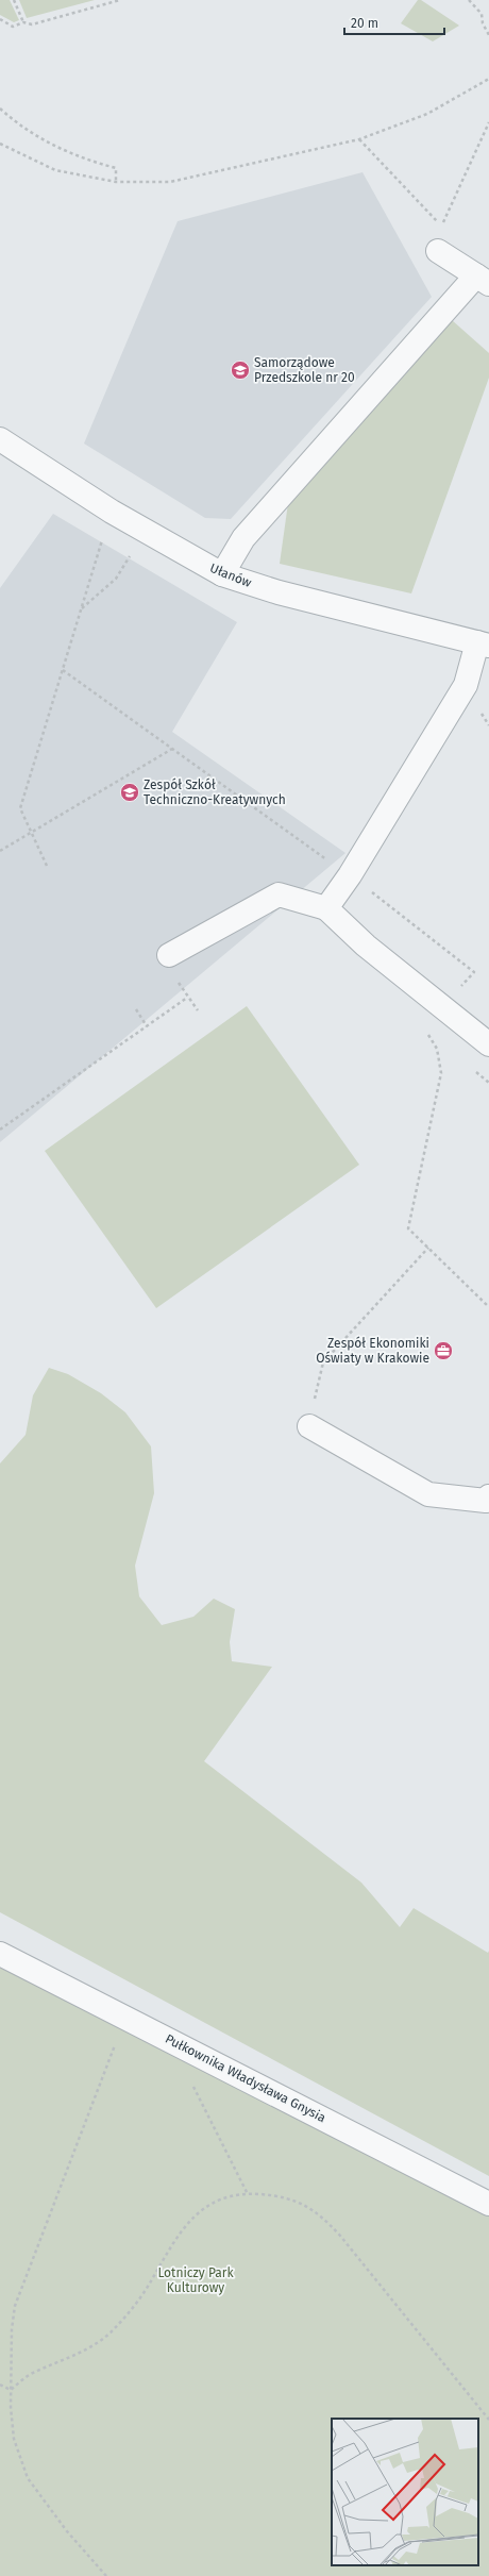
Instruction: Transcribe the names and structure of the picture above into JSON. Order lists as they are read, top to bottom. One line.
{"streets":{"street":["Ułanów","Pułkownika Władysława Gnysia"]},"parks":["Lotniczy Park Kulturowy"],"places":{"school or university":["Samorządowe Przedszkole nr 20","Zespół Szkół Techniczno-Kreatywnych"],"office":["Zespół Ekonomiki Oświaty w Krakowie"]},"scale_bar":"20 m"}
